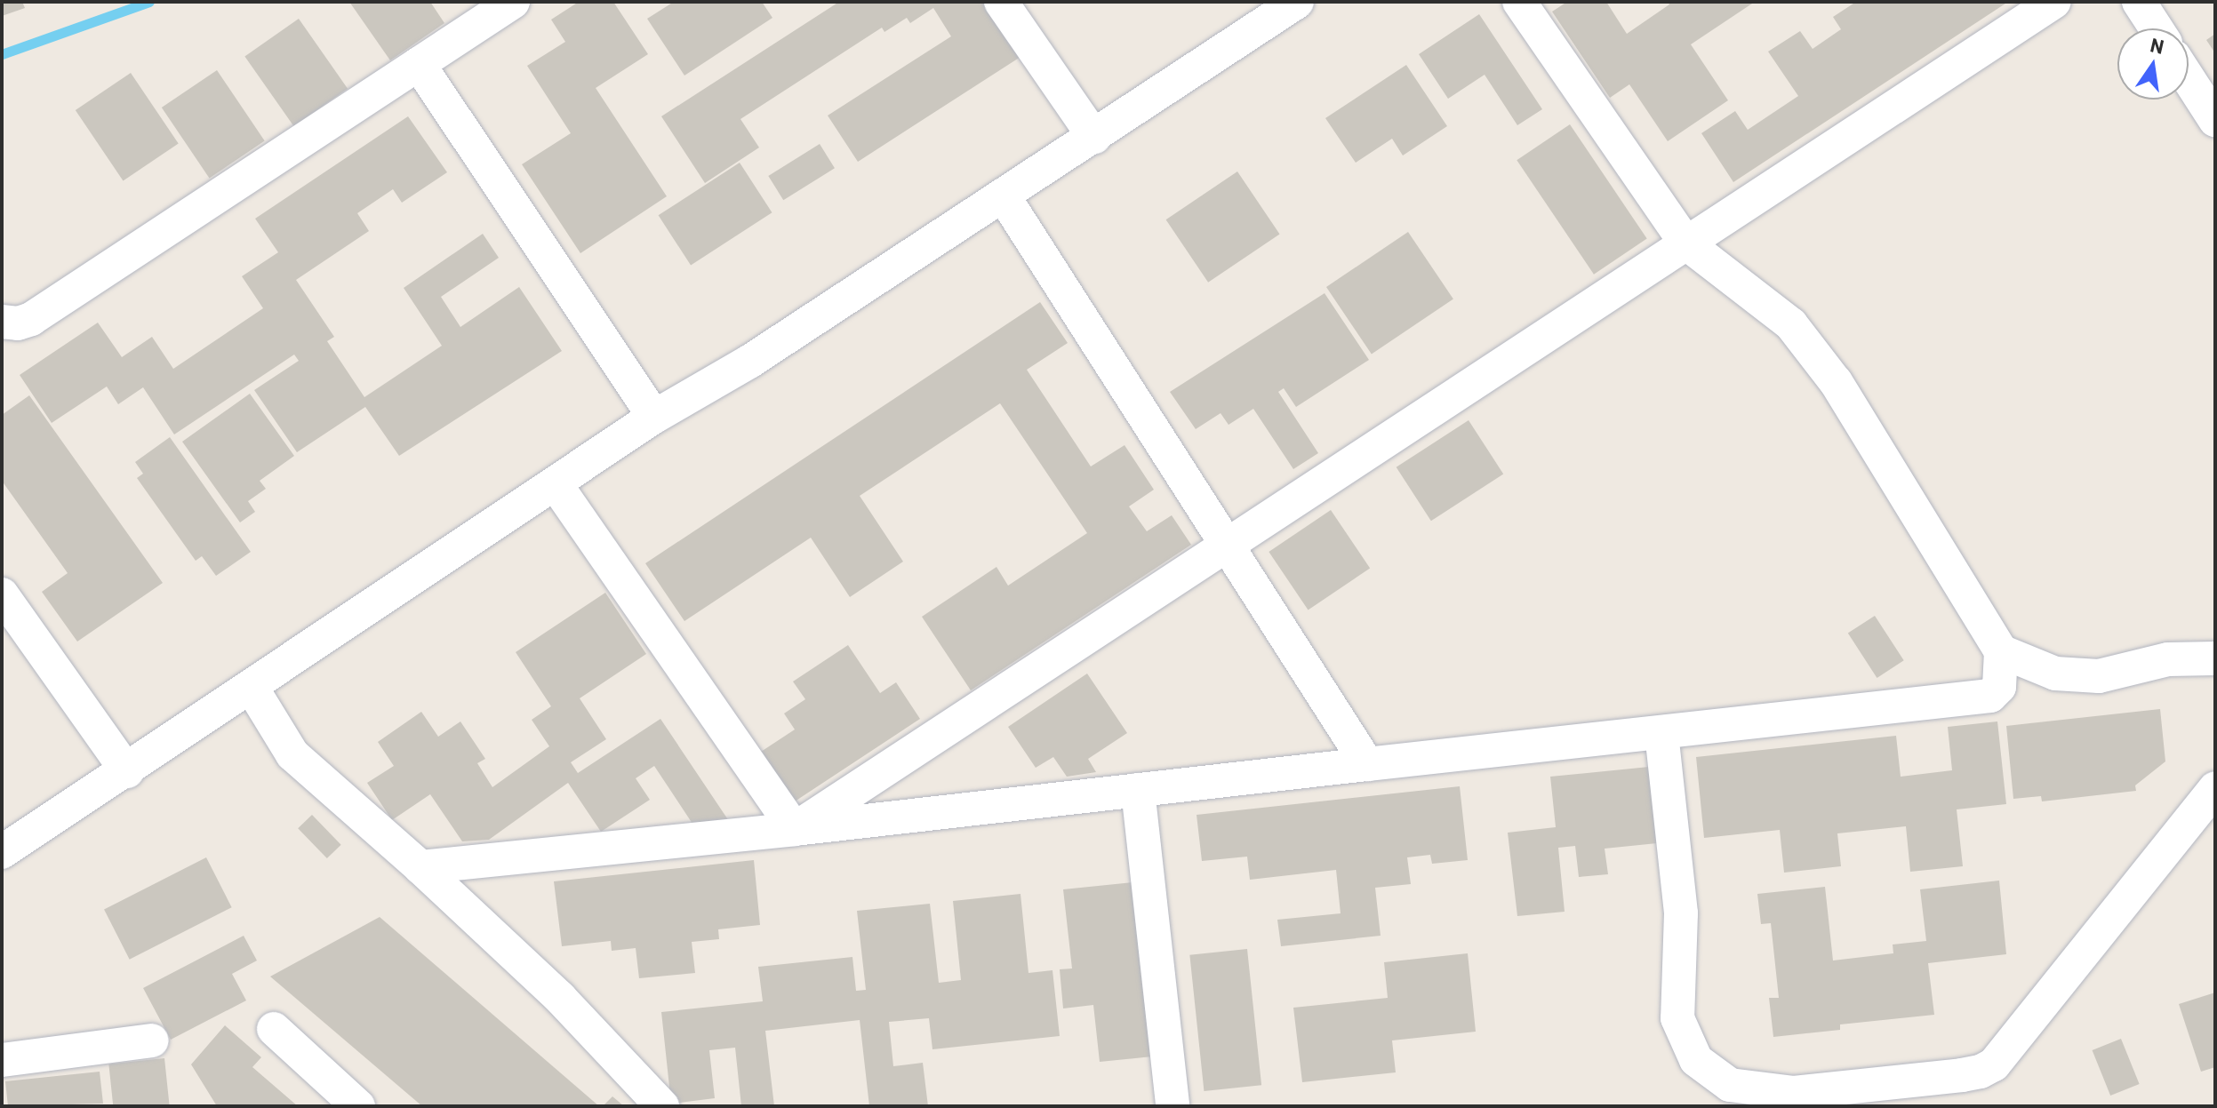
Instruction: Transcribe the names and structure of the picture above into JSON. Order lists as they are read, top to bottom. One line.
{"north":"top"}
